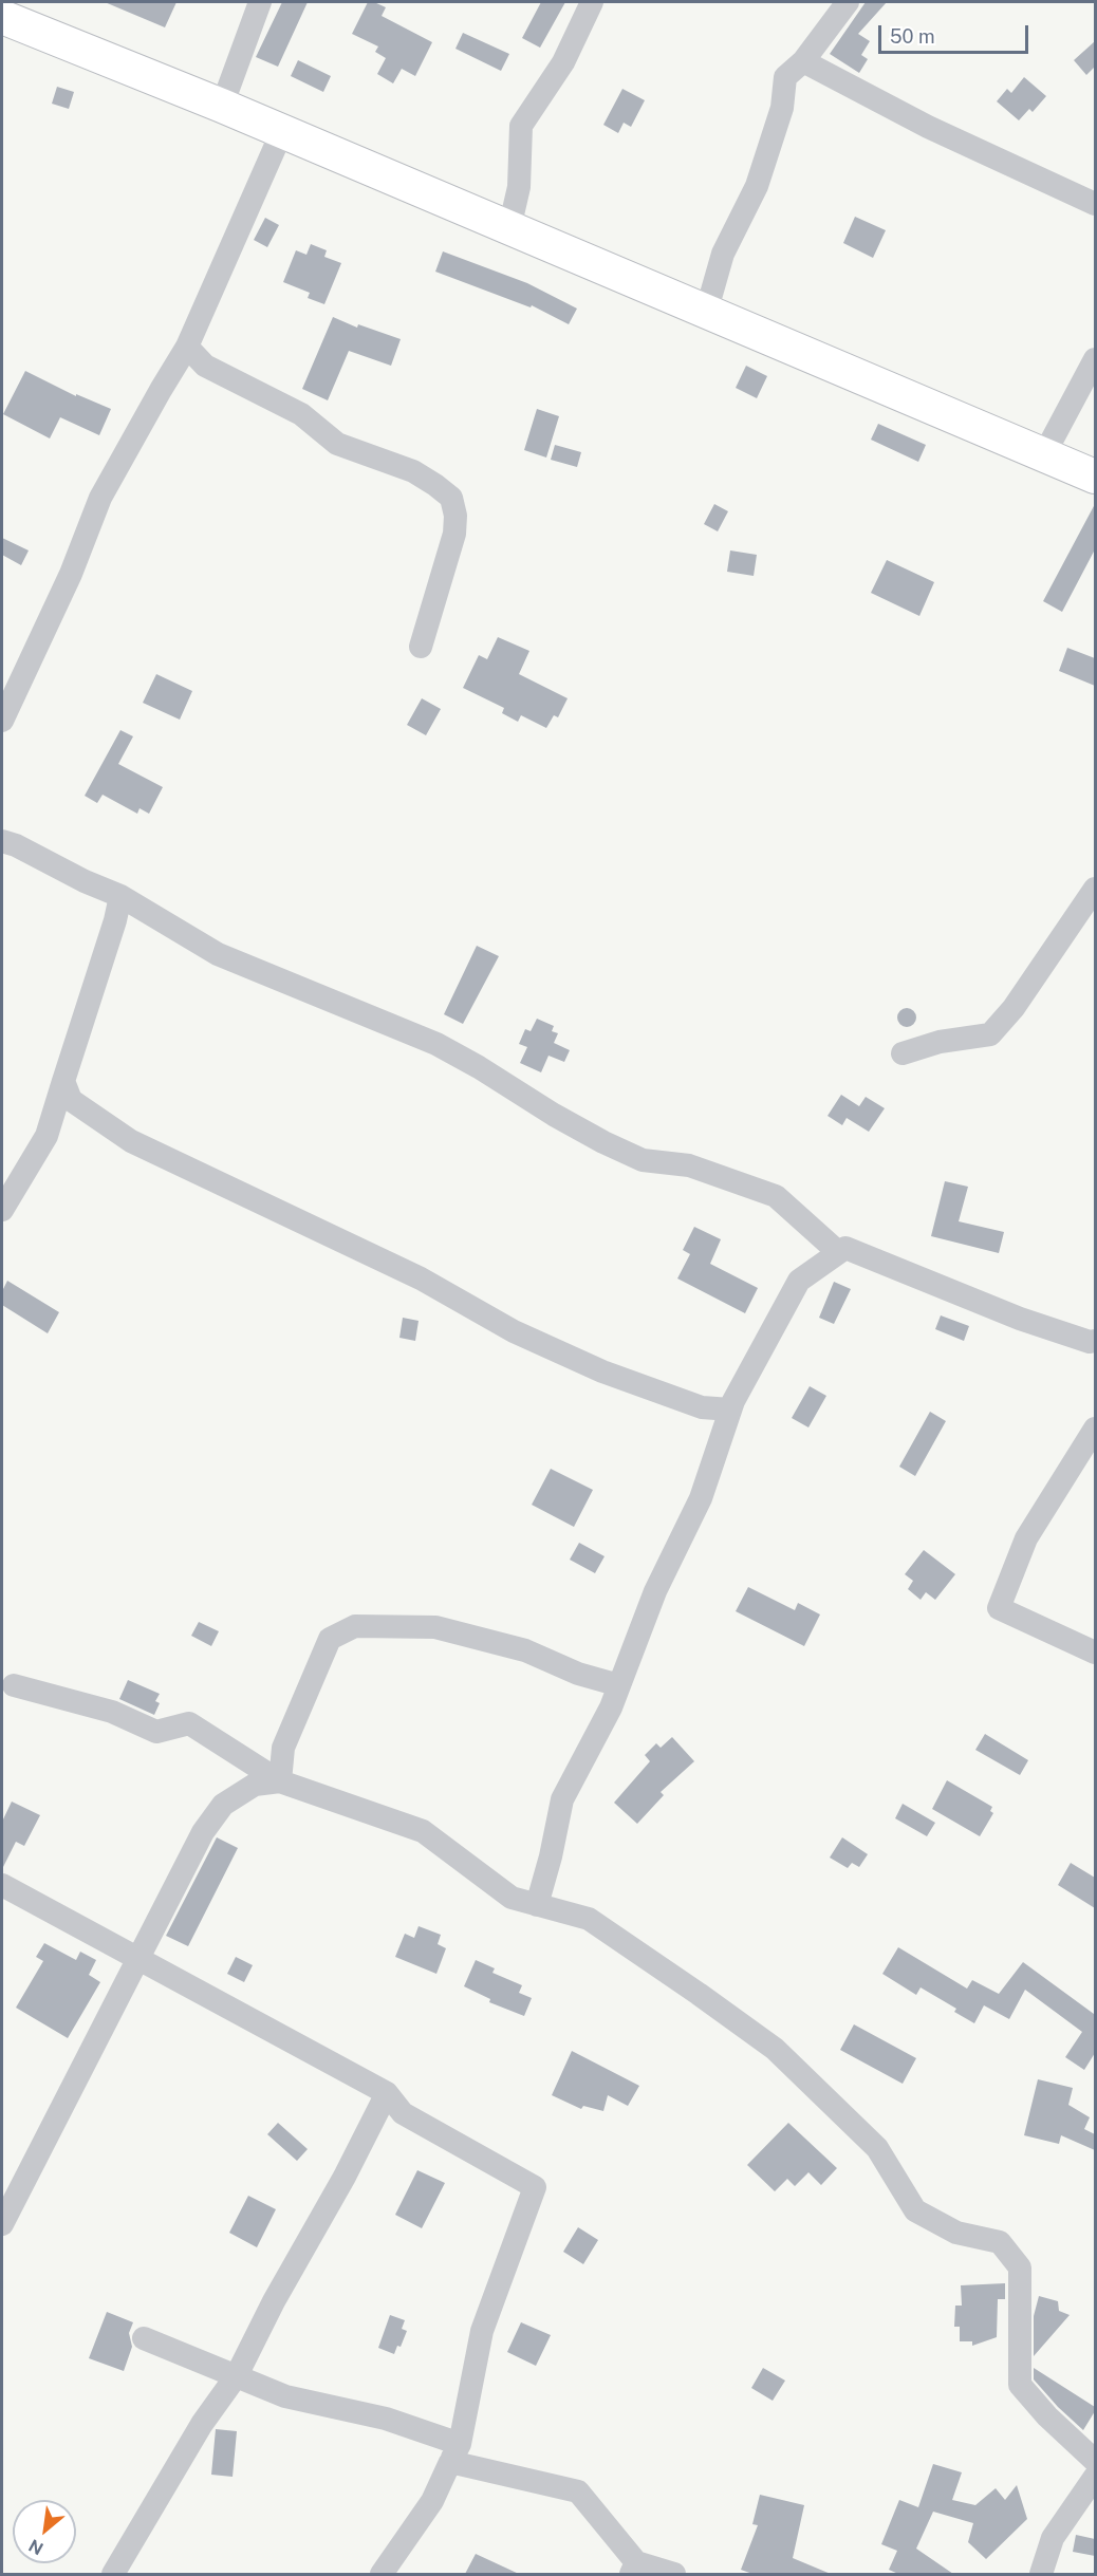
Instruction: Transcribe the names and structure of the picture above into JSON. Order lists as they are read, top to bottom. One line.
{"scale_bar":"50 m","north":"bottom left"}
